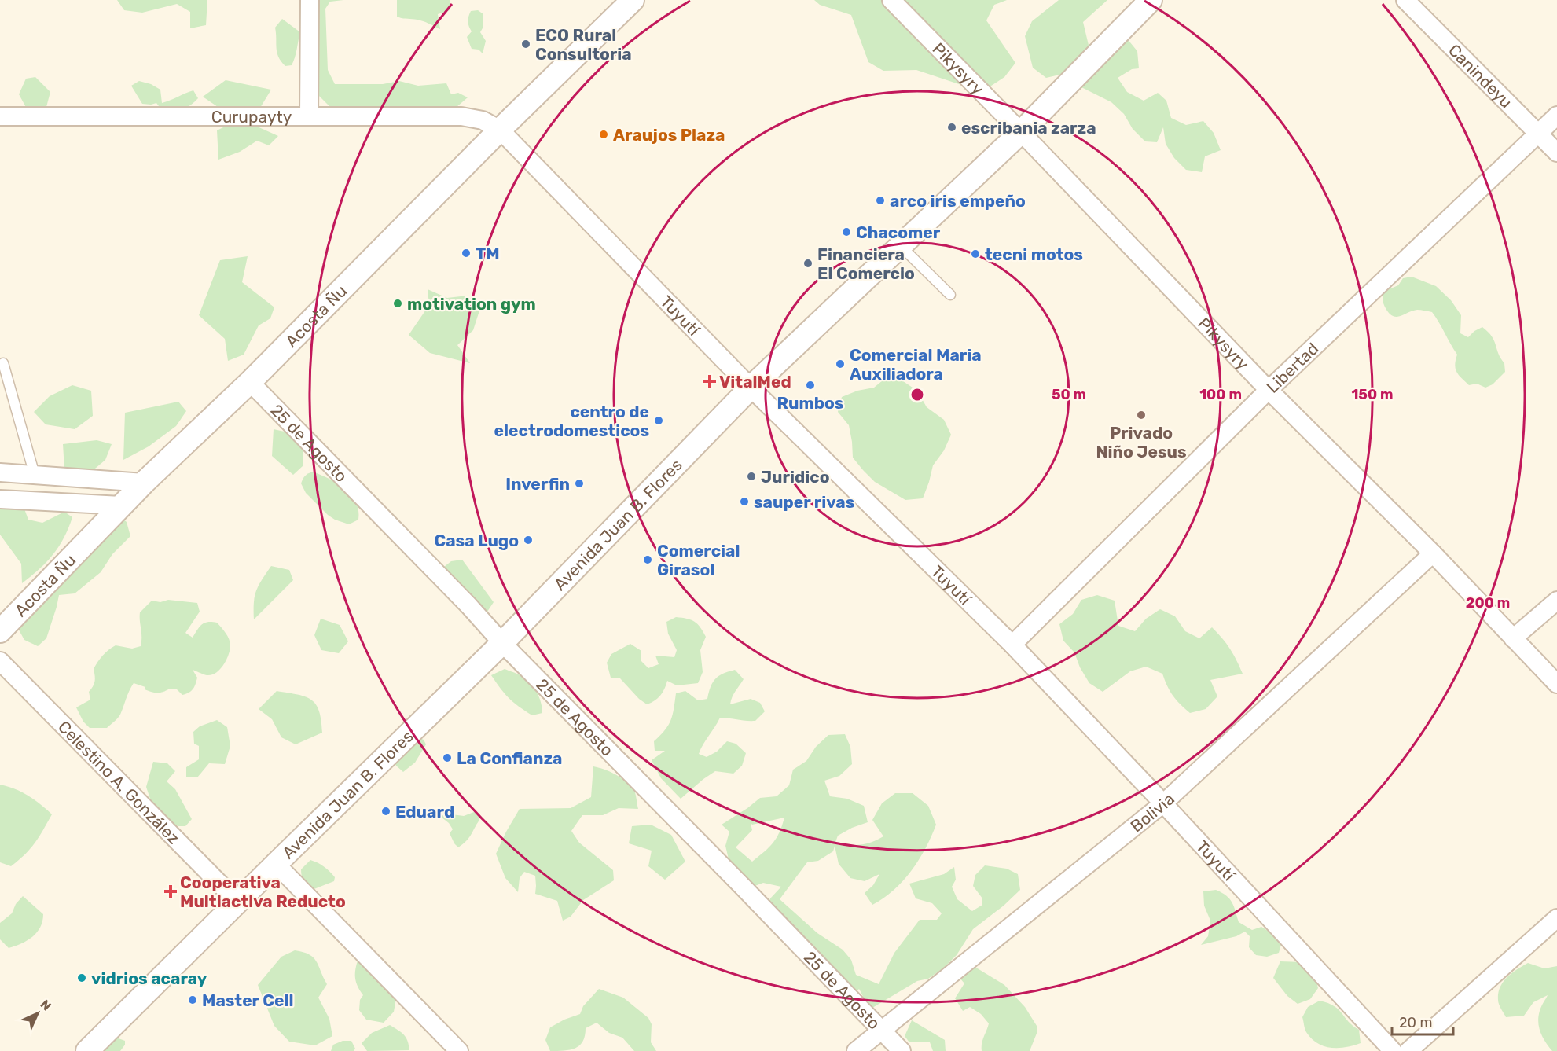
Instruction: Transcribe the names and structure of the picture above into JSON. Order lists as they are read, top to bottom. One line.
{"streets":{"street":["Pikysyry","Canindeyu","Curupayty","Acosta Ñu","Tuyutí","Libertad","25 de Agosto","Avenida Juan B. Flores","Celestino A. González","Bolivia"]},"crossings":[["Pikysyry","Libertad"],["Pikysyry","Avenida Juan B. Flores"],["Pikysyry","Bolivia"],["Canindeyu","Libertad"],["Curupayty","Acosta Ñu"],["Curupayty","Tuyutí"],["Acosta Ñu","Tuyutí"],["Acosta Ñu","25 de Agosto"],["Tuyutí","Libertad"],["Tuyutí","Avenida Juan B. Flores"],["Tuyutí","Bolivia"],["25 de Agosto","Avenida Juan B. Flores"],["25 de Agosto","Bolivia"],["Avenida Juan B. Flores","Celestino A. González"]],"places":{"other":["ECO Rural Consultoria","escribania zarza","Araujos Plaza","arco iris empeño","Chacomer","TM","tecni motos","Financiera El Comercio","motivation gym","Comercial Maria Auxiliadora","Rumbos","Privado Niño Jesus","centro de electrodomesticos","Juridico","Inverfin","sauper rivas","Casa Lugo","Comercial Girasol","La Confianza","Eduard","vidrios acaray","Master Cell"],"health":["VitalMed","Cooperativa Multiactiva Reducto"]},"scale_bar":"20 m","north":"top right","rings":["50 m","100 m","150 m","200 m"]}
